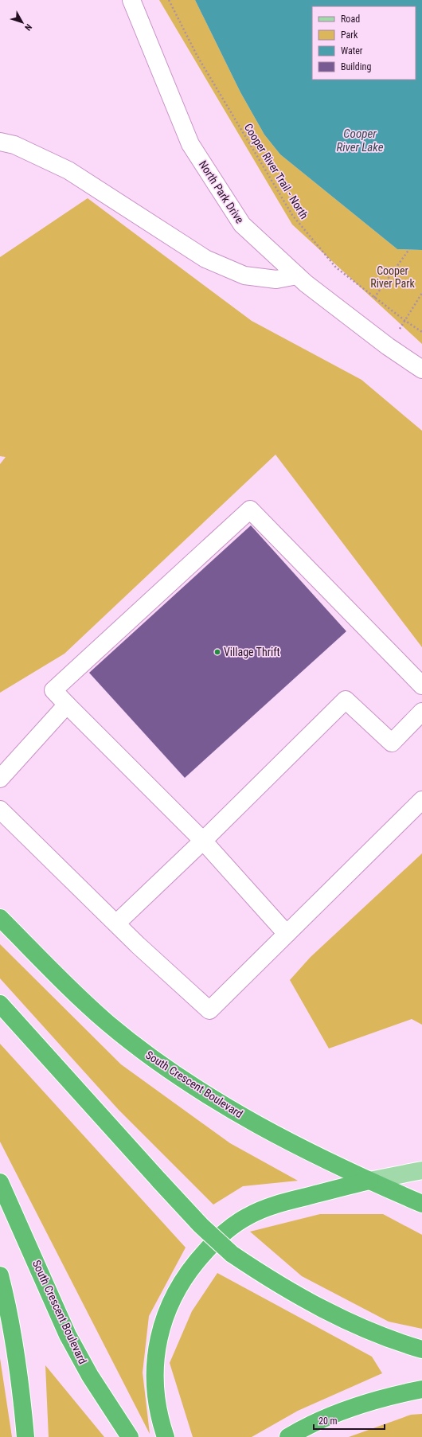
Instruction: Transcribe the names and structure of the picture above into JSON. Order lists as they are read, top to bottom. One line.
{"streets":{"highway":["South Crescent Boulevard"],"street":["North Park Drive"],"path":["Cooper River Trail - North"]},"water":["Cooper River Lake"],"parks":["Cooper River Park"],"places":["Village Thrift"],"legend":["Road","Park","Water","Building"],"scale_bar":"20 m","north":"bottom right"}
